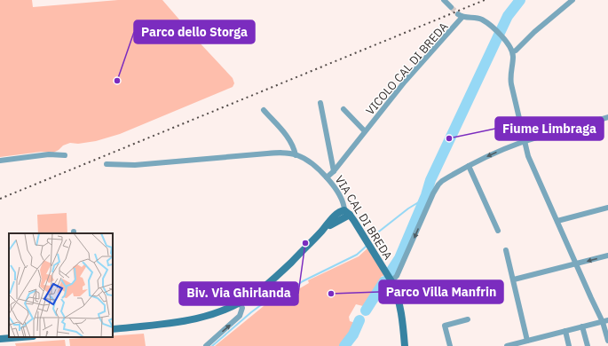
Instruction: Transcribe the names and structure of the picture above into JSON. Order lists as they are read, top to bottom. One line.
{"streets":{"street":["VICOLO CAL DI BREDA","VIA CAL DI BREDA"]},"crossings":[["VICOLO CAL DI BREDA","VIA CAL DI BREDA"]],"places":["Parco dello Storga","Fiume Limbraga","Biv. Via Ghirlanda","Parco Villa Manfrin"]}
